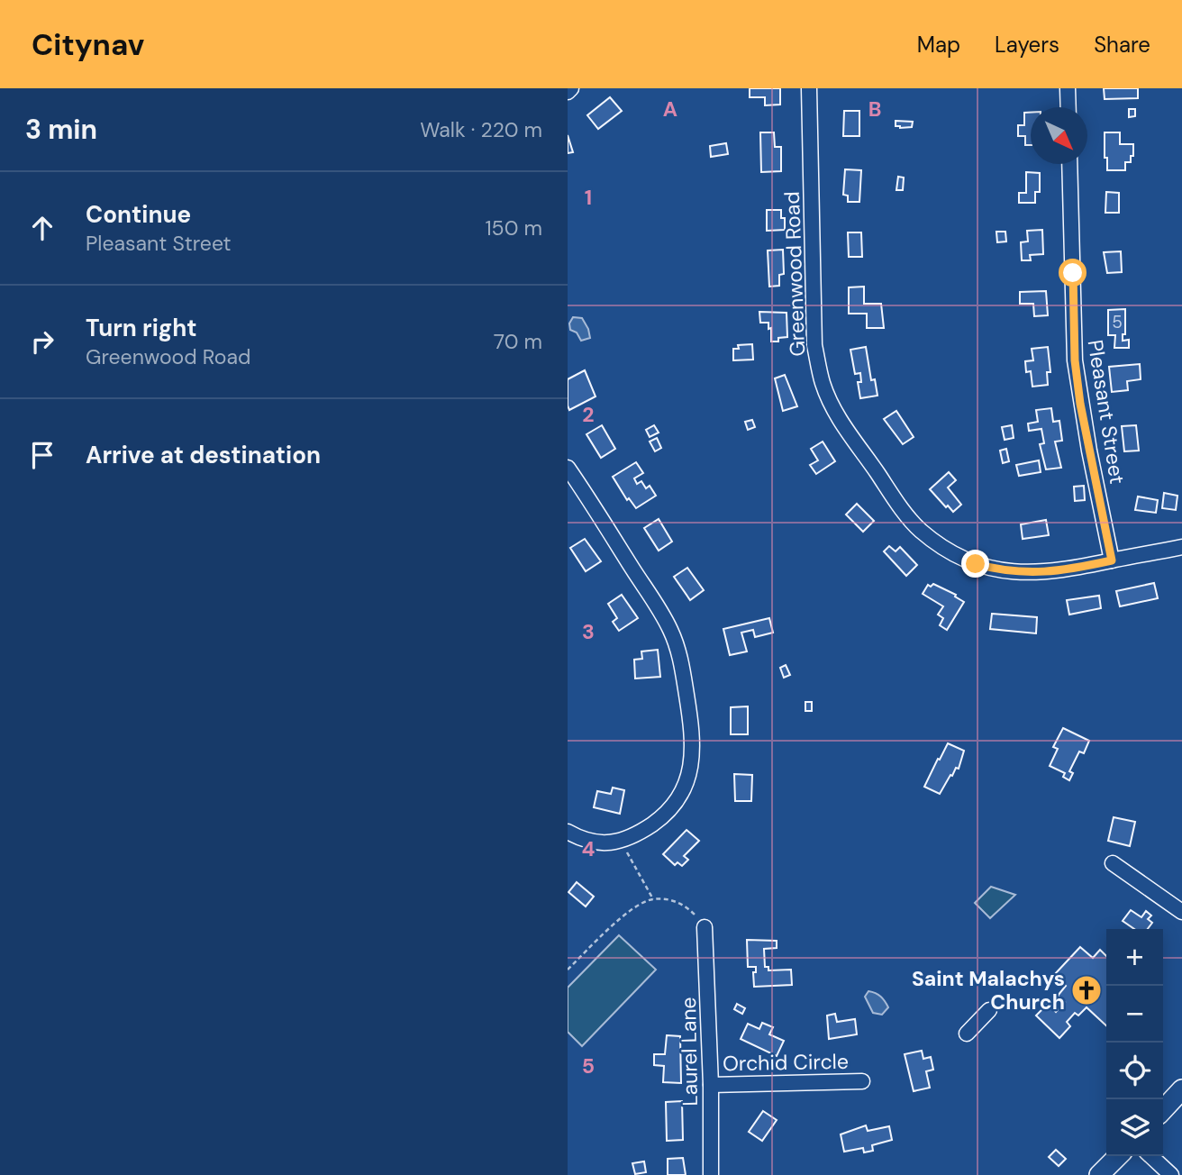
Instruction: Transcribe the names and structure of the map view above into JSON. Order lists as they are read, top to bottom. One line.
{"streets":{"street":["Greenwood Road","Pleasant Street","Laurel Lane","Orchid Circle"]},"crossings":[["Greenwood Road","Pleasant Street"],["Laurel Lane","Orchid Circle"]],"places":{"church":["Saint Malachys Church"]},"house_numbers":["5"],"north":"bottom right","page":{"header":"Citynav","nav":["Map","Layers","Share"],"heading":["3 min","Walk · 220 m"],"list":[["Continue","Pleasant Street","150 m"],["Turn right","Greenwood Road","70 m"],"Arrive at destination"],"map_buttons":["+","−"]},"grid":{"columns":["A","B"],"rows":["1","2","3","4","5"]}}
